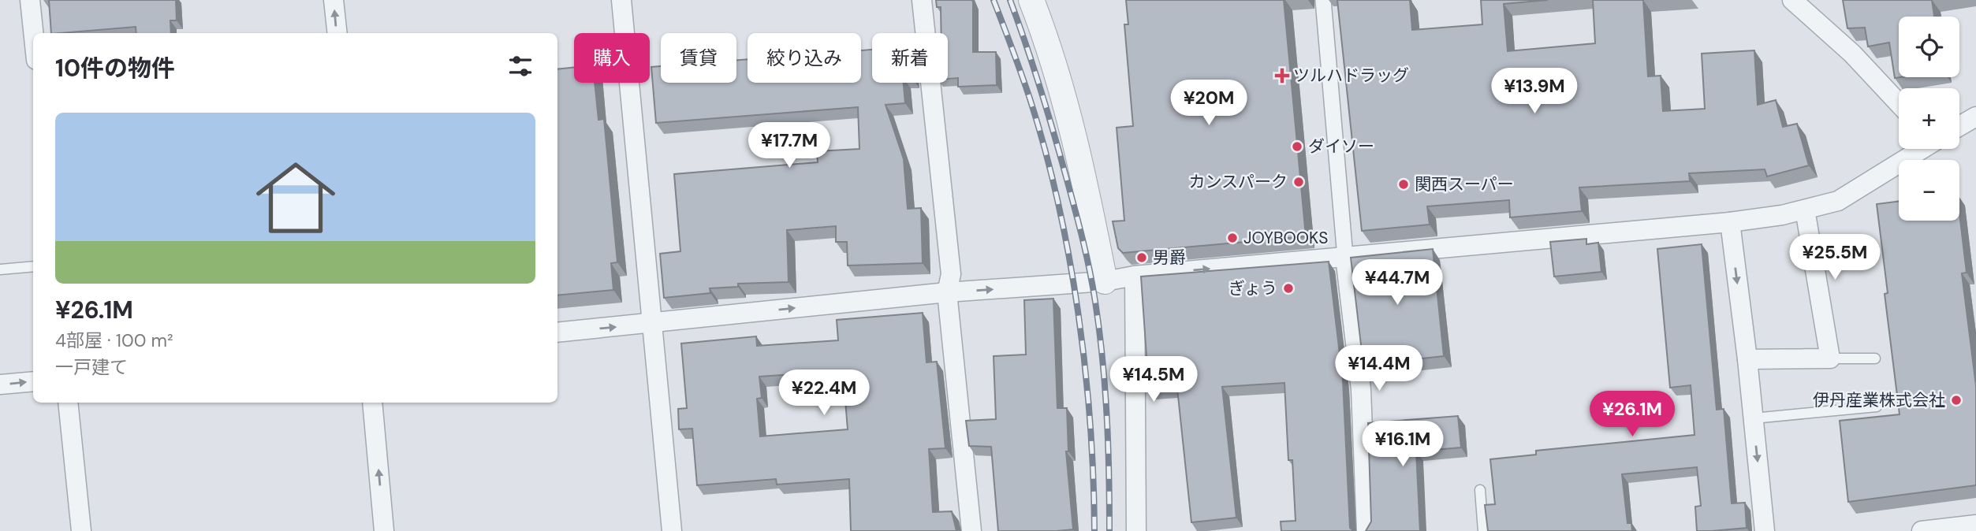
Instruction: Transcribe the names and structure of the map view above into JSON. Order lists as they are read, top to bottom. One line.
{"places":{"health":["ツルハドラッグ"],"other":["ダイソー","カンスパーク","関西スーパー","JOYBOOKS","男爵","ぎょう","伊丹産業株式会社"]},"page":{"map_buttons":["+","−"],"chip":["購入","賃貸","絞り込み","新着"],"heading":"10件の物件","price":["¥13.9M","¥20M","¥17.7M","¥25.5M","¥44.7M","¥14.4M","¥14.5M","¥22.4M","¥26.1M","¥16.1M"],"list":[{"name":"¥26.1M","note":"4部屋 · 100 m² · 一戸建て"}]}}
